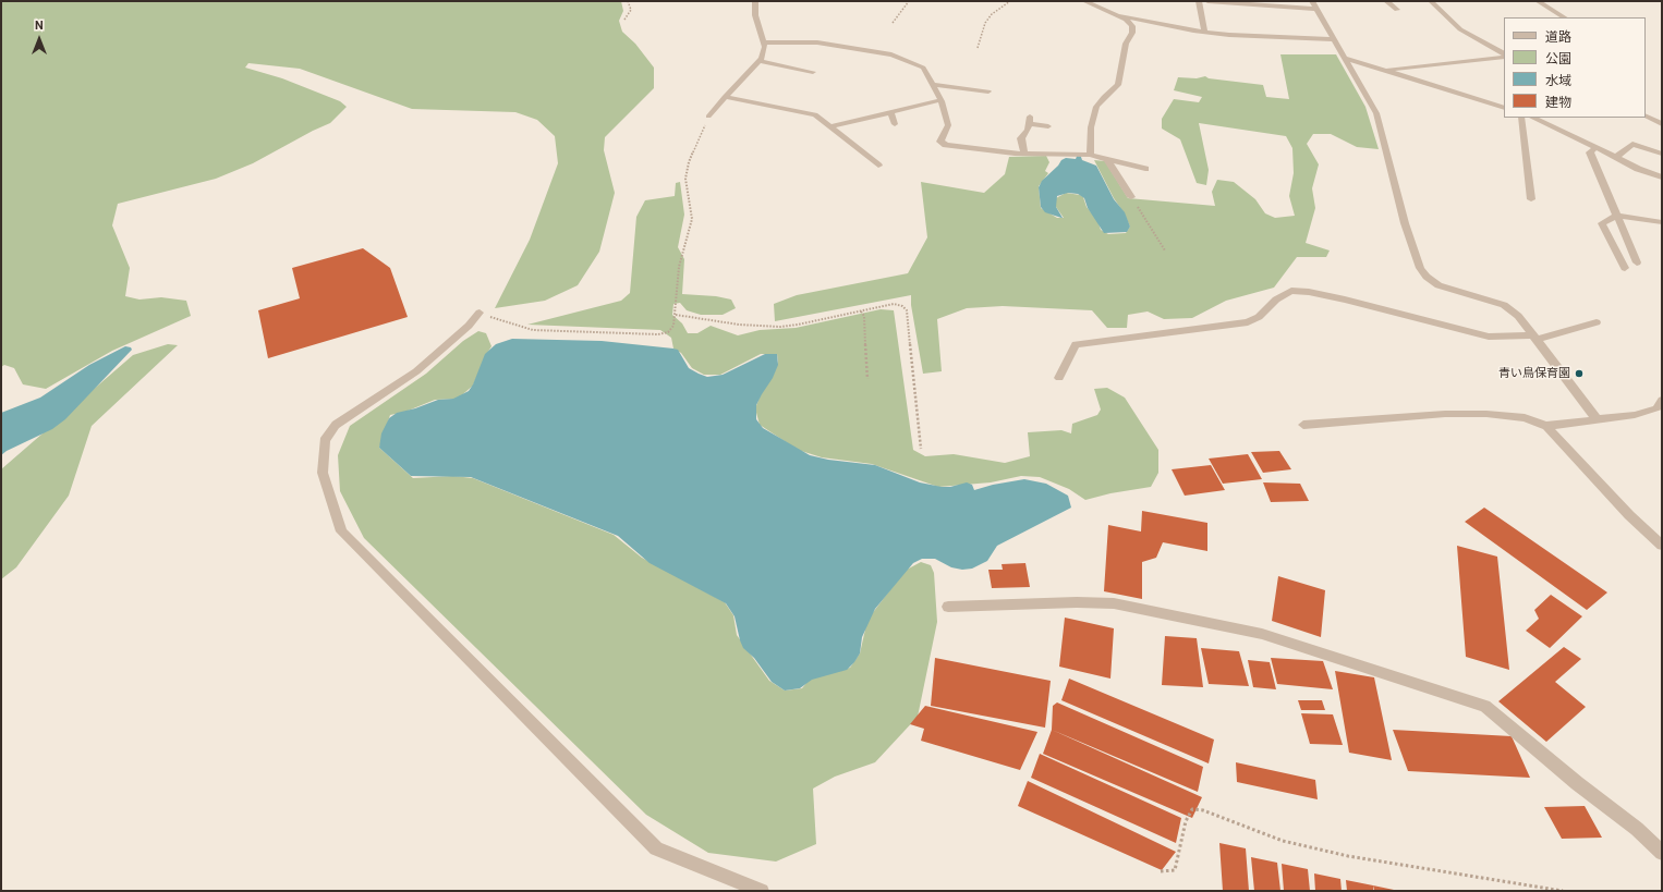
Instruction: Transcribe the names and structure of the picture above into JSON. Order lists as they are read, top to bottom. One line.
{"places":["青い鳥保育園"],"legend":["道路","公園","水域","建物"],"north":"top"}
